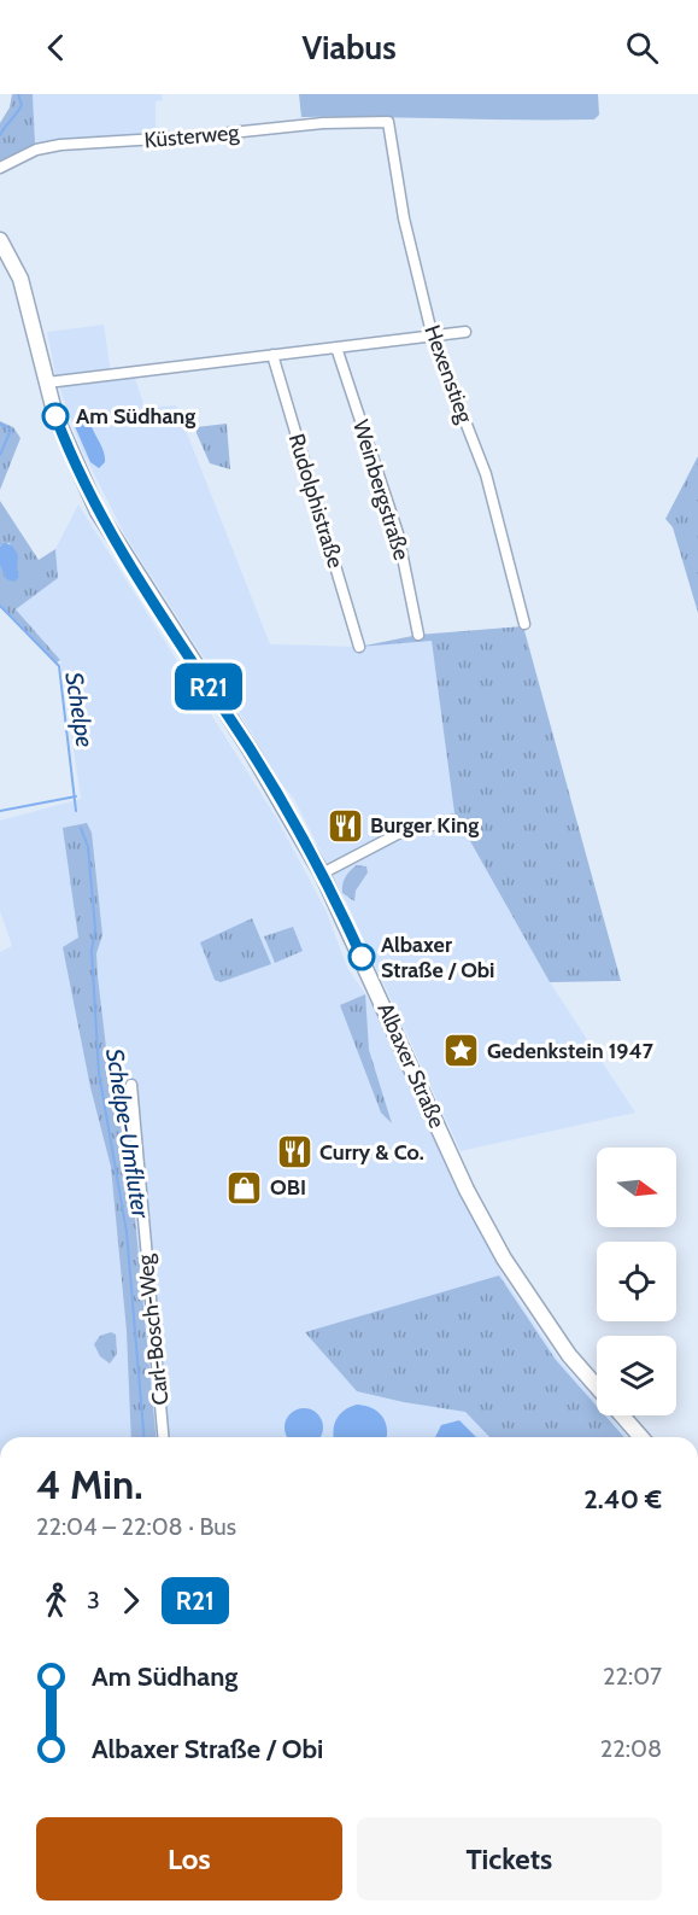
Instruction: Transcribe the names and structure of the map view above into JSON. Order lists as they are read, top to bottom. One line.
{"streets":{"main road":["Albaxer Straße"],"street":["Küsterweg","Hexenstieg","Weinbergstraße","Rudolphistraße","Carl-Bosch-Weg"]},"crossings":[["Küsterweg","Hexenstieg"]],"water":["Schelpe","Schelpe-Umfluter"],"places":{"other":["Am Südhang","Albaxer Straße / Obi"],"restaurant":["Burger King","Curry & Co."],"place":["Gedenkstein 1947"],"shop":["OBI"]},"lines":["bus line R21"],"north":"right","page":{"header":"Viabus","on_map":"R21","heading":["4 Min.","22:04 – 22:08 · Bus","2.40 €"],"legs":["3","R21"],"list":[{"name":"Am Südhang","value":"22:07"},{"name":"Albaxer Straße / Obi","value":"22:08"}],"buttons":["Los","Tickets"]}}
